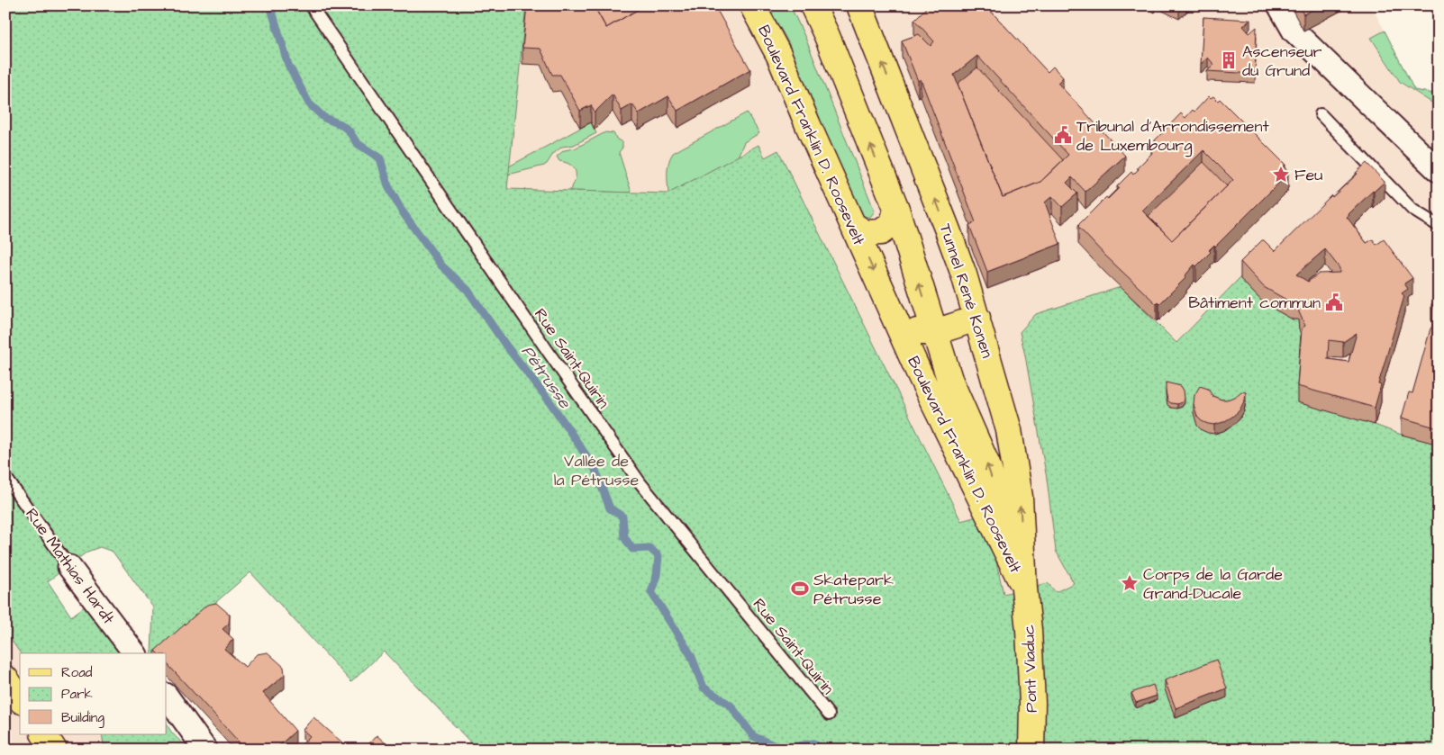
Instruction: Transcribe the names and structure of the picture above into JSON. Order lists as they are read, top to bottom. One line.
{"streets":{"main road":["Boulevard Franklin D. Roosevelt","Tunnel René Konen","Pont Viaduc"],"street":["Rue Mathias Hardt"],"lane":["Rue Saint-Quirin"]},"crossings":[["Boulevard Franklin D. Roosevelt","Tunnel René Konen"],["Boulevard Franklin D. Roosevelt","Pont Viaduc"],["Tunnel René Konen","Pont Viaduc"]],"one_way":["Tunnel René Konen"],"water":["Pétrusse"],"parks":["Vallée de la Pétrusse"],"places":{"building":["Ascenseur du Grund"],"public building":["Tribunal d'Arrondissement de Luxembourg","Bâtiment commun"],"place":["Feu","Corps de la Garde Grand-Ducale"],"sports":["Skatepark Pétrusse"]},"legend":["Road","Park","Building"]}
